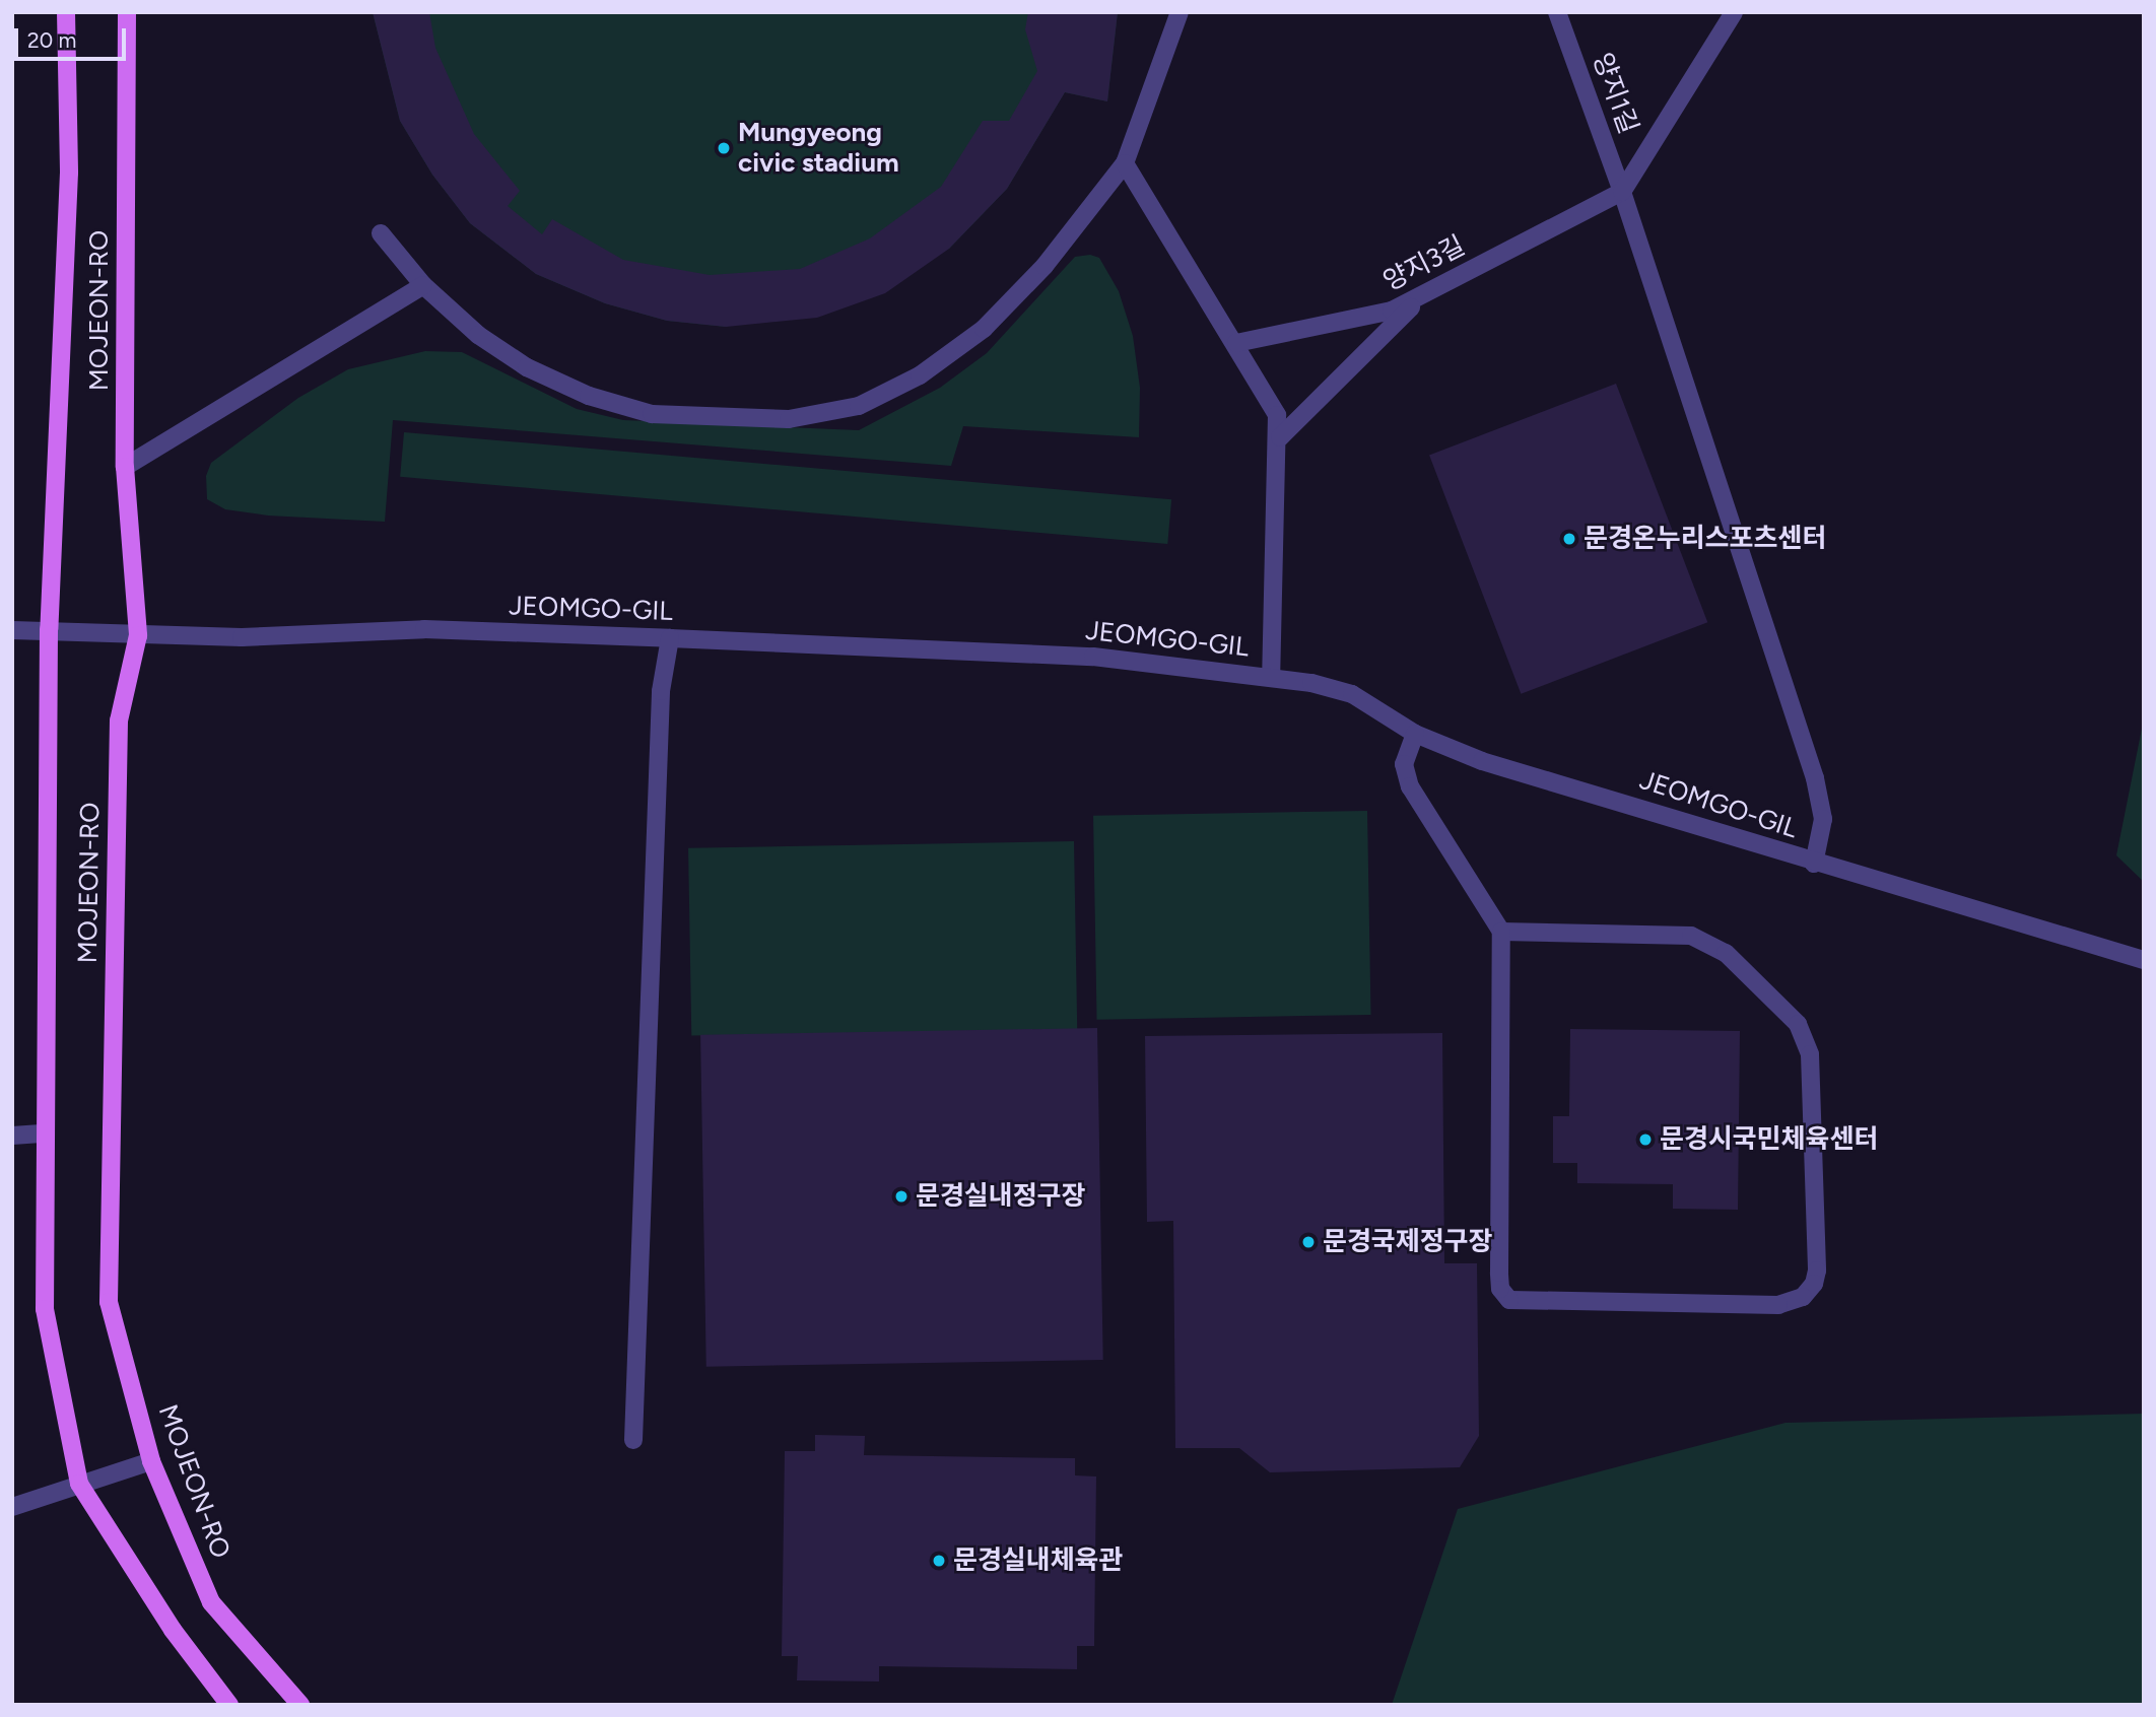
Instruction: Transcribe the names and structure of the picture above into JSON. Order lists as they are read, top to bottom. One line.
{"streets":{"main road":["MOJEON-RO"],"street":["양지1길","양지3길","JEOMGO-GIL"]},"crossings":[["양지1길","양지3길"],["양지1길","JEOMGO-GIL"],["MOJEON-RO","JEOMGO-GIL"]],"places":["Mungyeong civic stadium","문경온누리스포츠센터","문경시국민체육센터","문경실내정구장","문경국제정구장","문경실내체육관"],"scale_bar":"20 m"}
